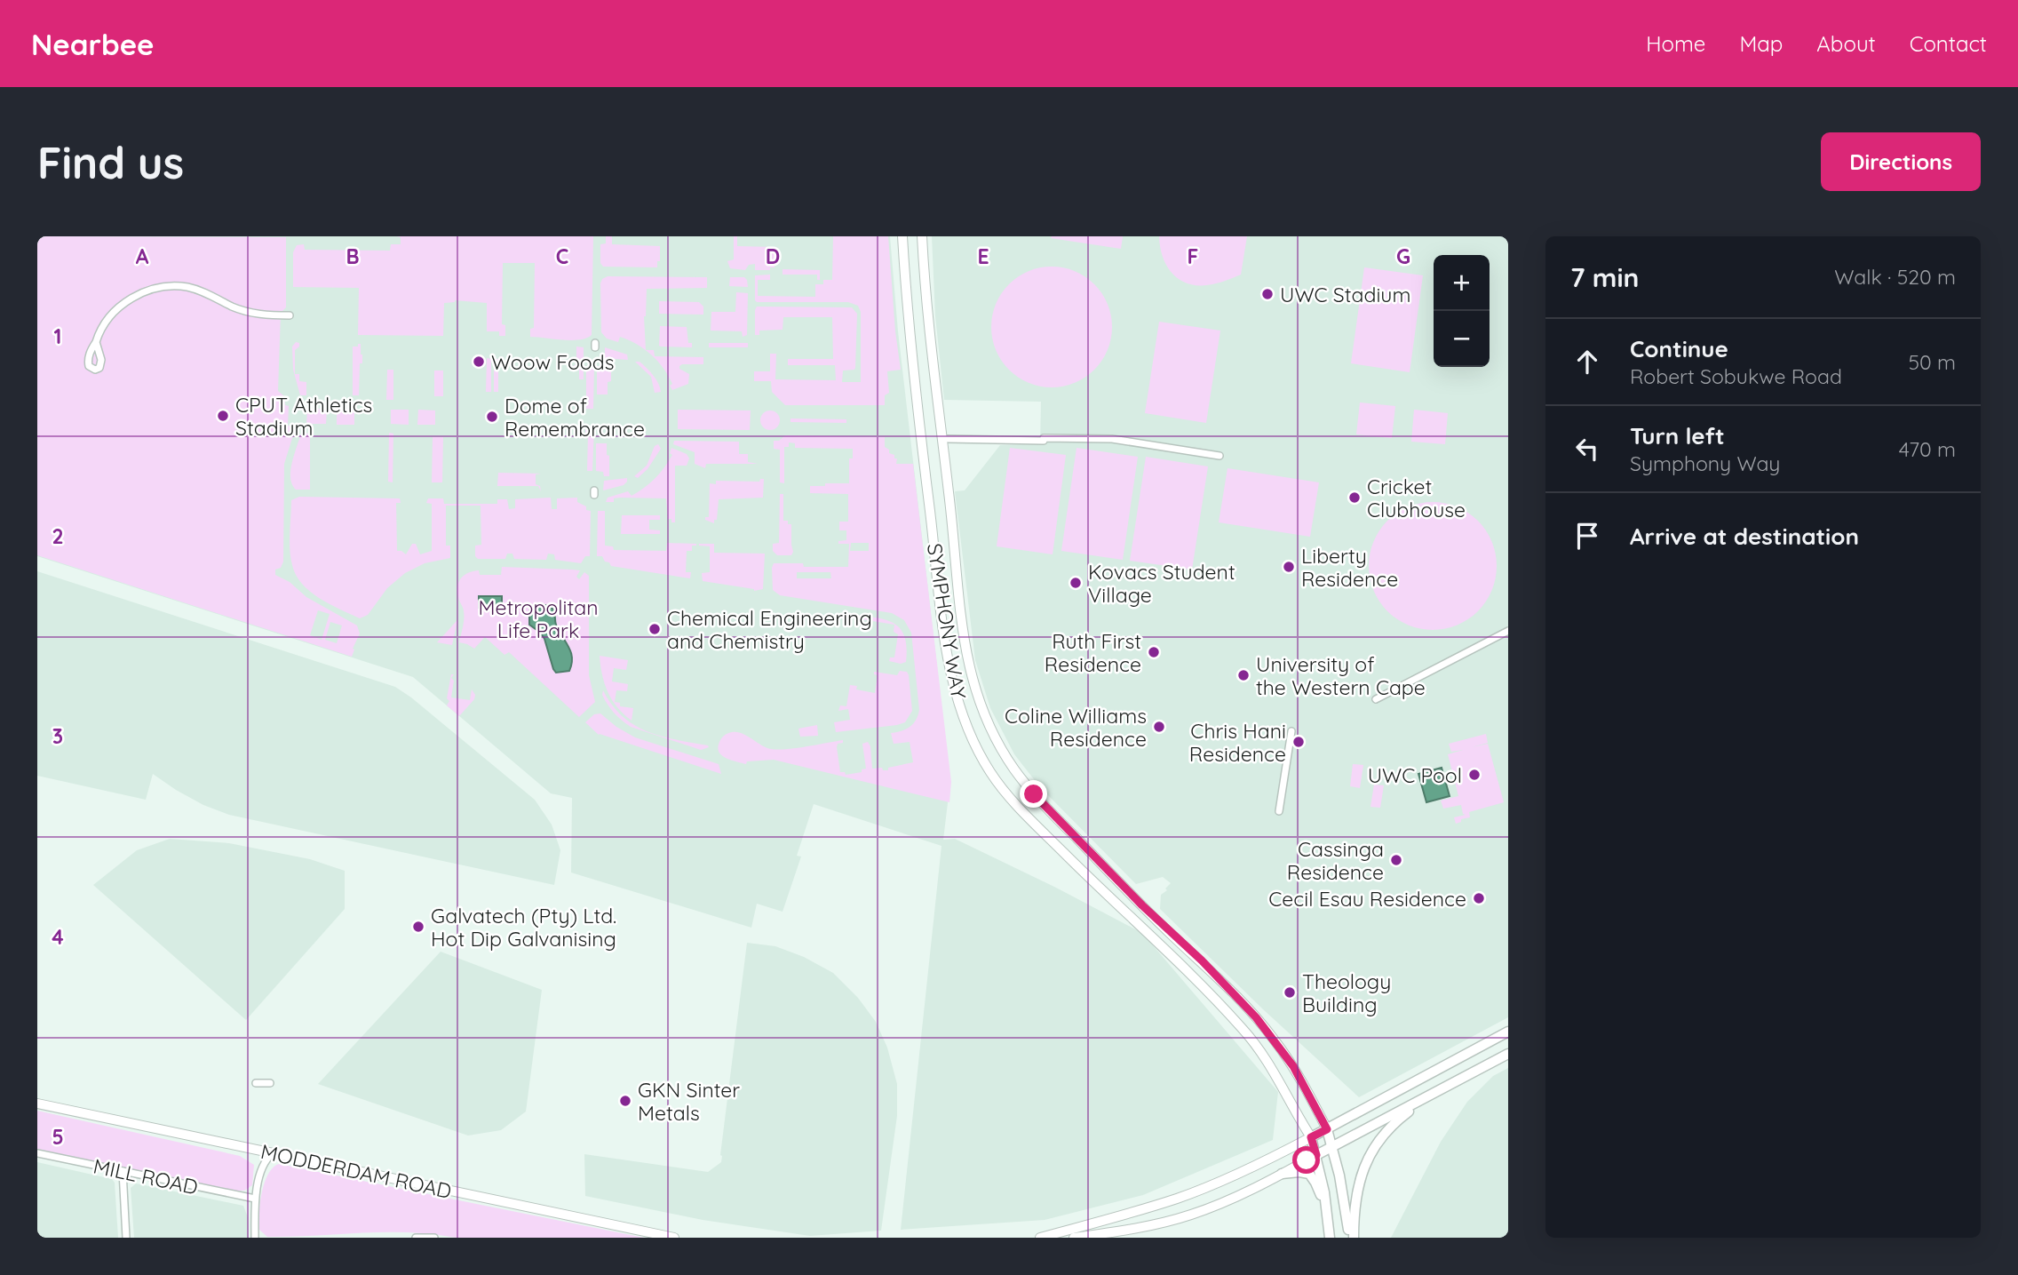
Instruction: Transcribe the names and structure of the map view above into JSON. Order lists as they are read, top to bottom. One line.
{"streets":{"main road":["SYMPHONY WAY","MODDERDAM ROAD"],"street":["MILL ROAD"]},"parks":["Metropolitan Life Park"],"places":["UWC Stadium","Woow Foods","CPUT Athletics Stadium","Dome of Remembrance","Cricket Clubhouse","Liberty Residence","Kovacs Student Village","Chemical Engineering and Chemistry","Ruth First Residence","University of the Western Cape","Coline Williams Residence","Chris Hani Residence","UWC Pool","Cassinga Residence","Cecil Esau Residence","Galvatech (Pty) Ltd. Hot Dip Galvanising","Theology Building","GKN Sinter Metals"],"page":{"header":"Nearbee","nav":["Home","Map","About","Contact"],"buttons":"Directions","title":"Find us","heading":["7 min","Walk · 520 m"],"map_buttons":["+","−"],"list":[["Continue","Robert Sobukwe Road","50 m"],["Turn left","Symphony Way","470 m"],"Arrive at destination"]},"grid":{"columns":["A","B","C","D","E","F","G"],"rows":["1","2","3","4","5"]}}
